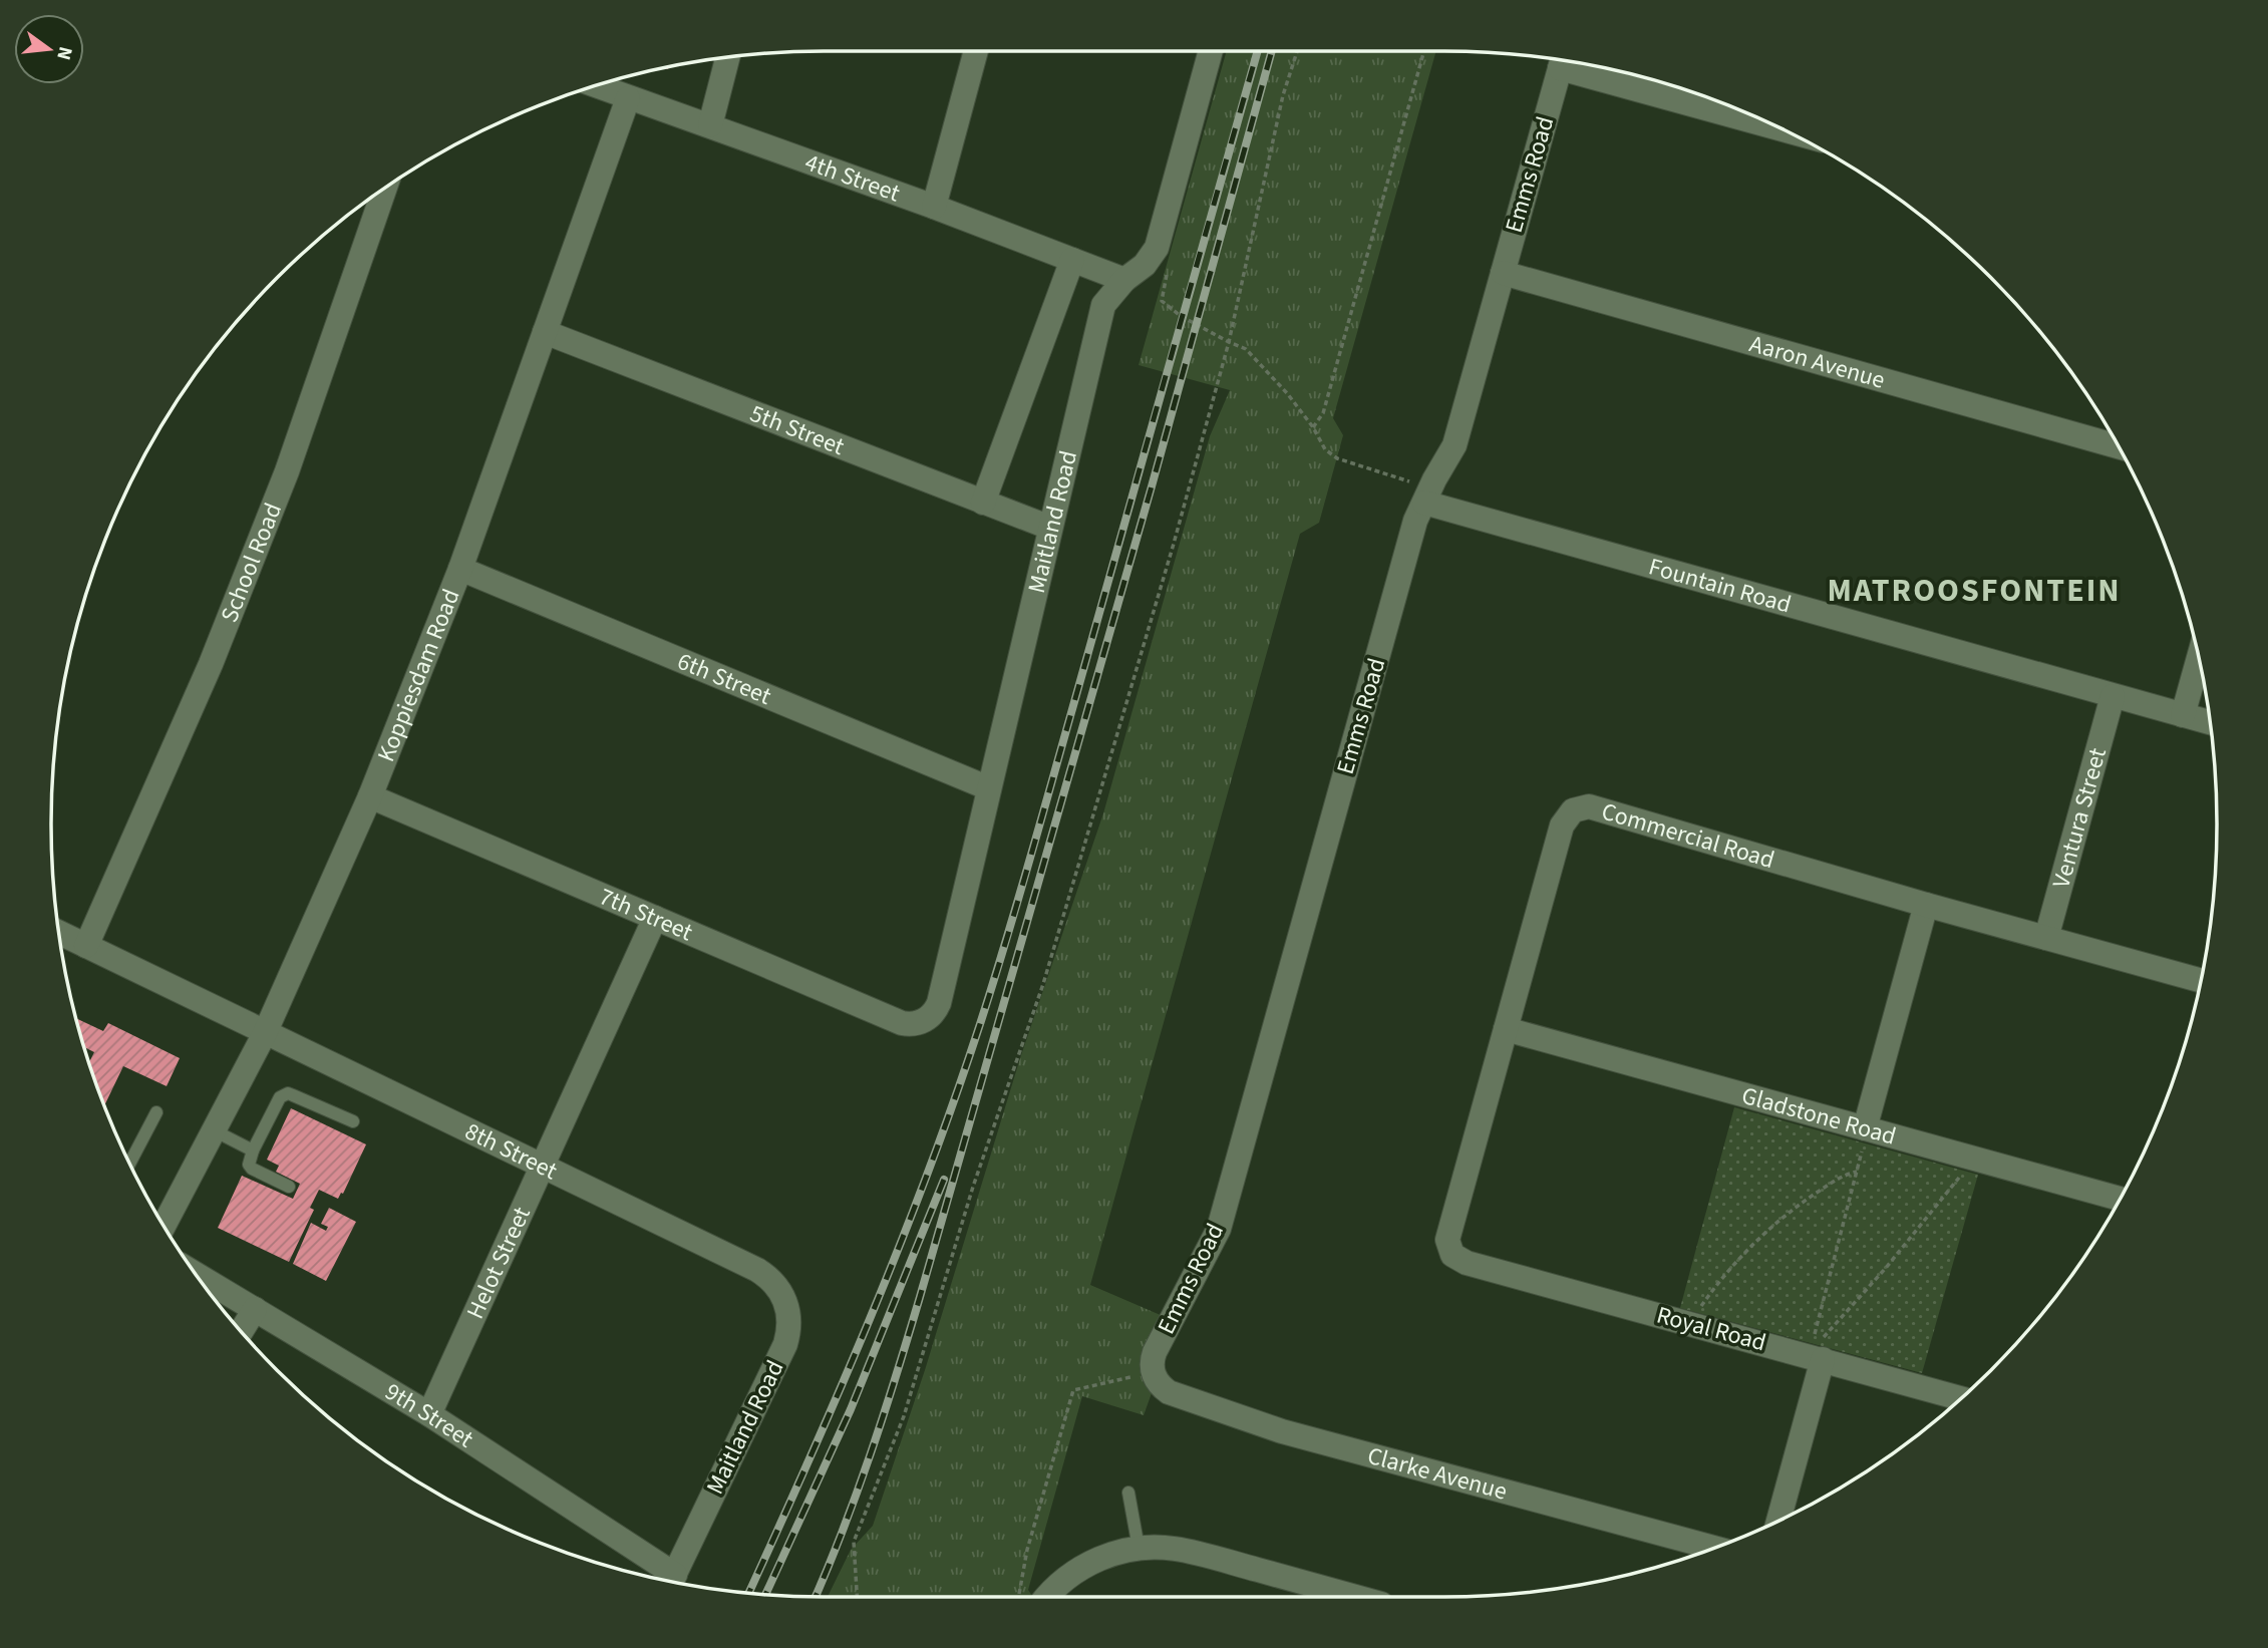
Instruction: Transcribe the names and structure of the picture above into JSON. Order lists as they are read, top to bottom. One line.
{"streets":{"street":["Emms Road","4th Street","Aaron Avenue","5th Street","Maitland Road","School Road","Fountain Road","Koppiesdam Road","6th Street","Ventura Street","Commercial Road","7th Street","Gladstone Road","8th Street","Helot Street","Royal Road","9th Street","Clarke Avenue"]},"crossings":[["Emms Road","Aaron Avenue"],["Emms Road","Fountain Road"],["Emms Road","Clarke Avenue"],["4th Street","Maitland Road"],["4th Street","Koppiesdam Road"],["5th Street","Maitland Road"],["5th Street","Koppiesdam Road"],["Maitland Road","6th Street"],["Maitland Road","7th Street"],["Maitland Road","8th Street"],["School Road","8th Street"],["Fountain Road","Ventura Street"],["Koppiesdam Road","6th Street"],["Koppiesdam Road","7th Street"],["Koppiesdam Road","8th Street"],["Ventura Street","Commercial Road"],["Commercial Road","Gladstone Road"],["Commercial Road","Royal Road"],["7th Street","Helot Street"],["8th Street","Helot Street"],["Helot Street","9th Street"]],"districts":["MATROOSFONTEIN"],"north":"right"}
